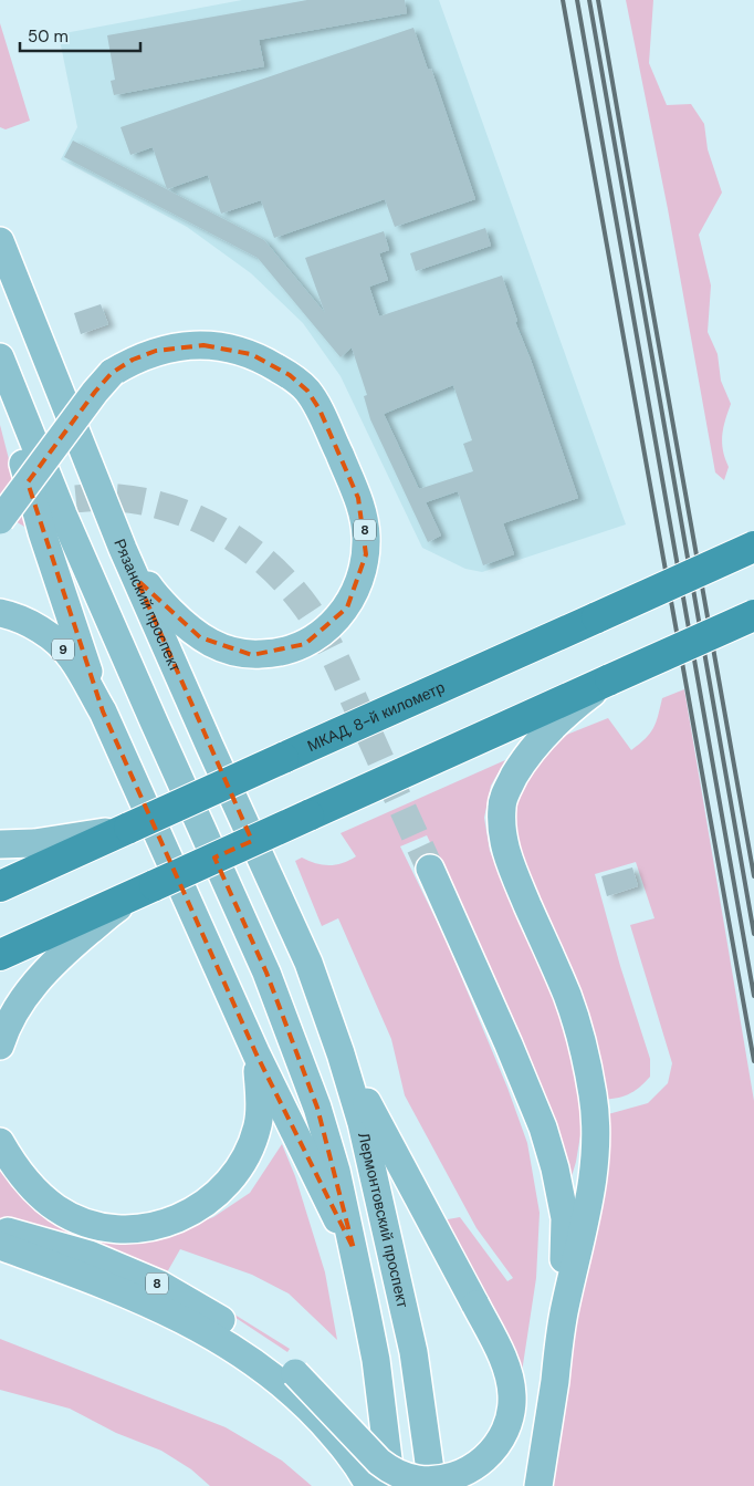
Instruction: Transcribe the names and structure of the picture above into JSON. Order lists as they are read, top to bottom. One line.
{"streets":{"highway":["МКАД, 8-й километр"],"main road":["8","Рязанский проспект","9","Лермонтовский проспект"]},"crossings":[["8","Рязанский проспект"],["8","Лермонтовский проспект"],["Рязанский проспект","Лермонтовский проспект"]],"scale_bar":"50 m"}
